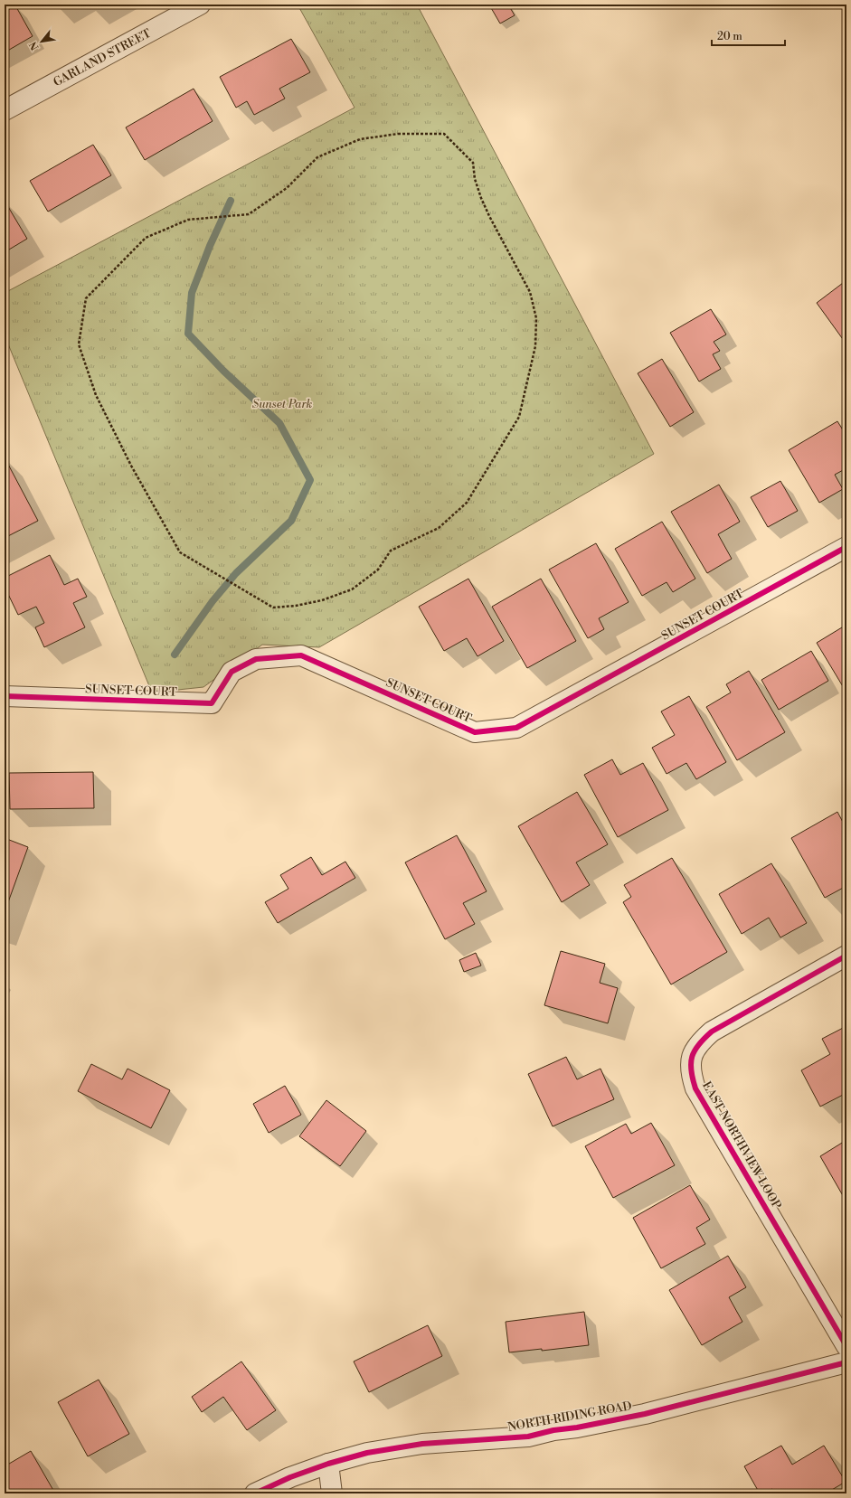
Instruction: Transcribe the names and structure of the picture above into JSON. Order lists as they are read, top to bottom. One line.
{"streets":{"street":["GARLAND STREET","SUNSET COURT","EAST NORTHVIEW LOOP","NORTH RIDING ROAD"]},"parks":["Sunset Park"],"scale_bar":"20 m","north":"bottom left"}
